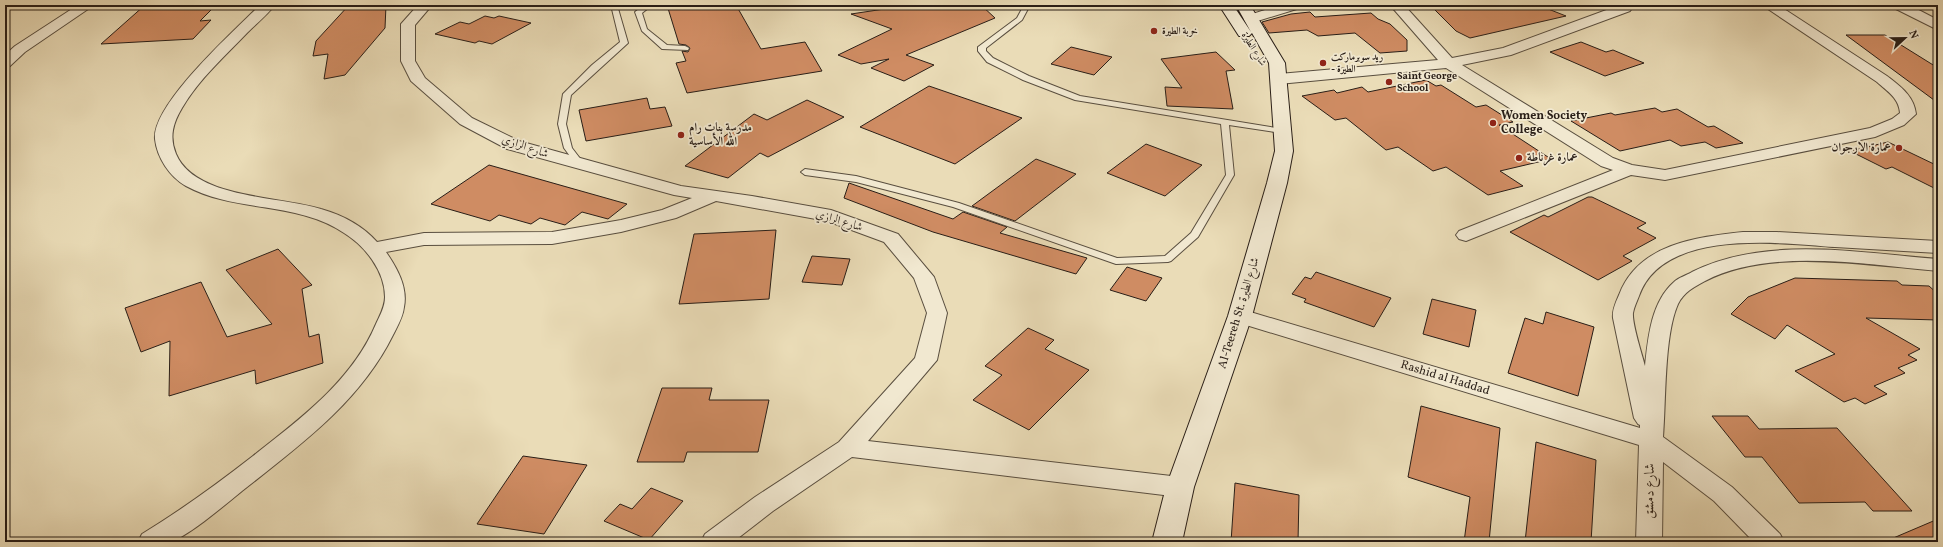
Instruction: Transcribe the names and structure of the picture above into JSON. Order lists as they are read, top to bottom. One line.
{"streets":{"main road":["شارع الطيرة","Al-Teereh St. شارع الطيرة"],"street":["شارع الرازي","Rashid al Haddad","شارع دمشق"]},"crossings":[["شارع الطيرة","Al-Teereh St. شارع الطيرة"],["Al-Teereh St. شارع الطيرة","Rashid al Haddad"],["Rashid al Haddad","شارع دمشق"]],"places":["خربة الطيرة","ريد سوبرماركت - الطيرة","Saint George School","Women Society College","مدرسة بنات رام الله الأساسية","عمارة الارجوان","عمارة غرناطة"],"north":"right"}
